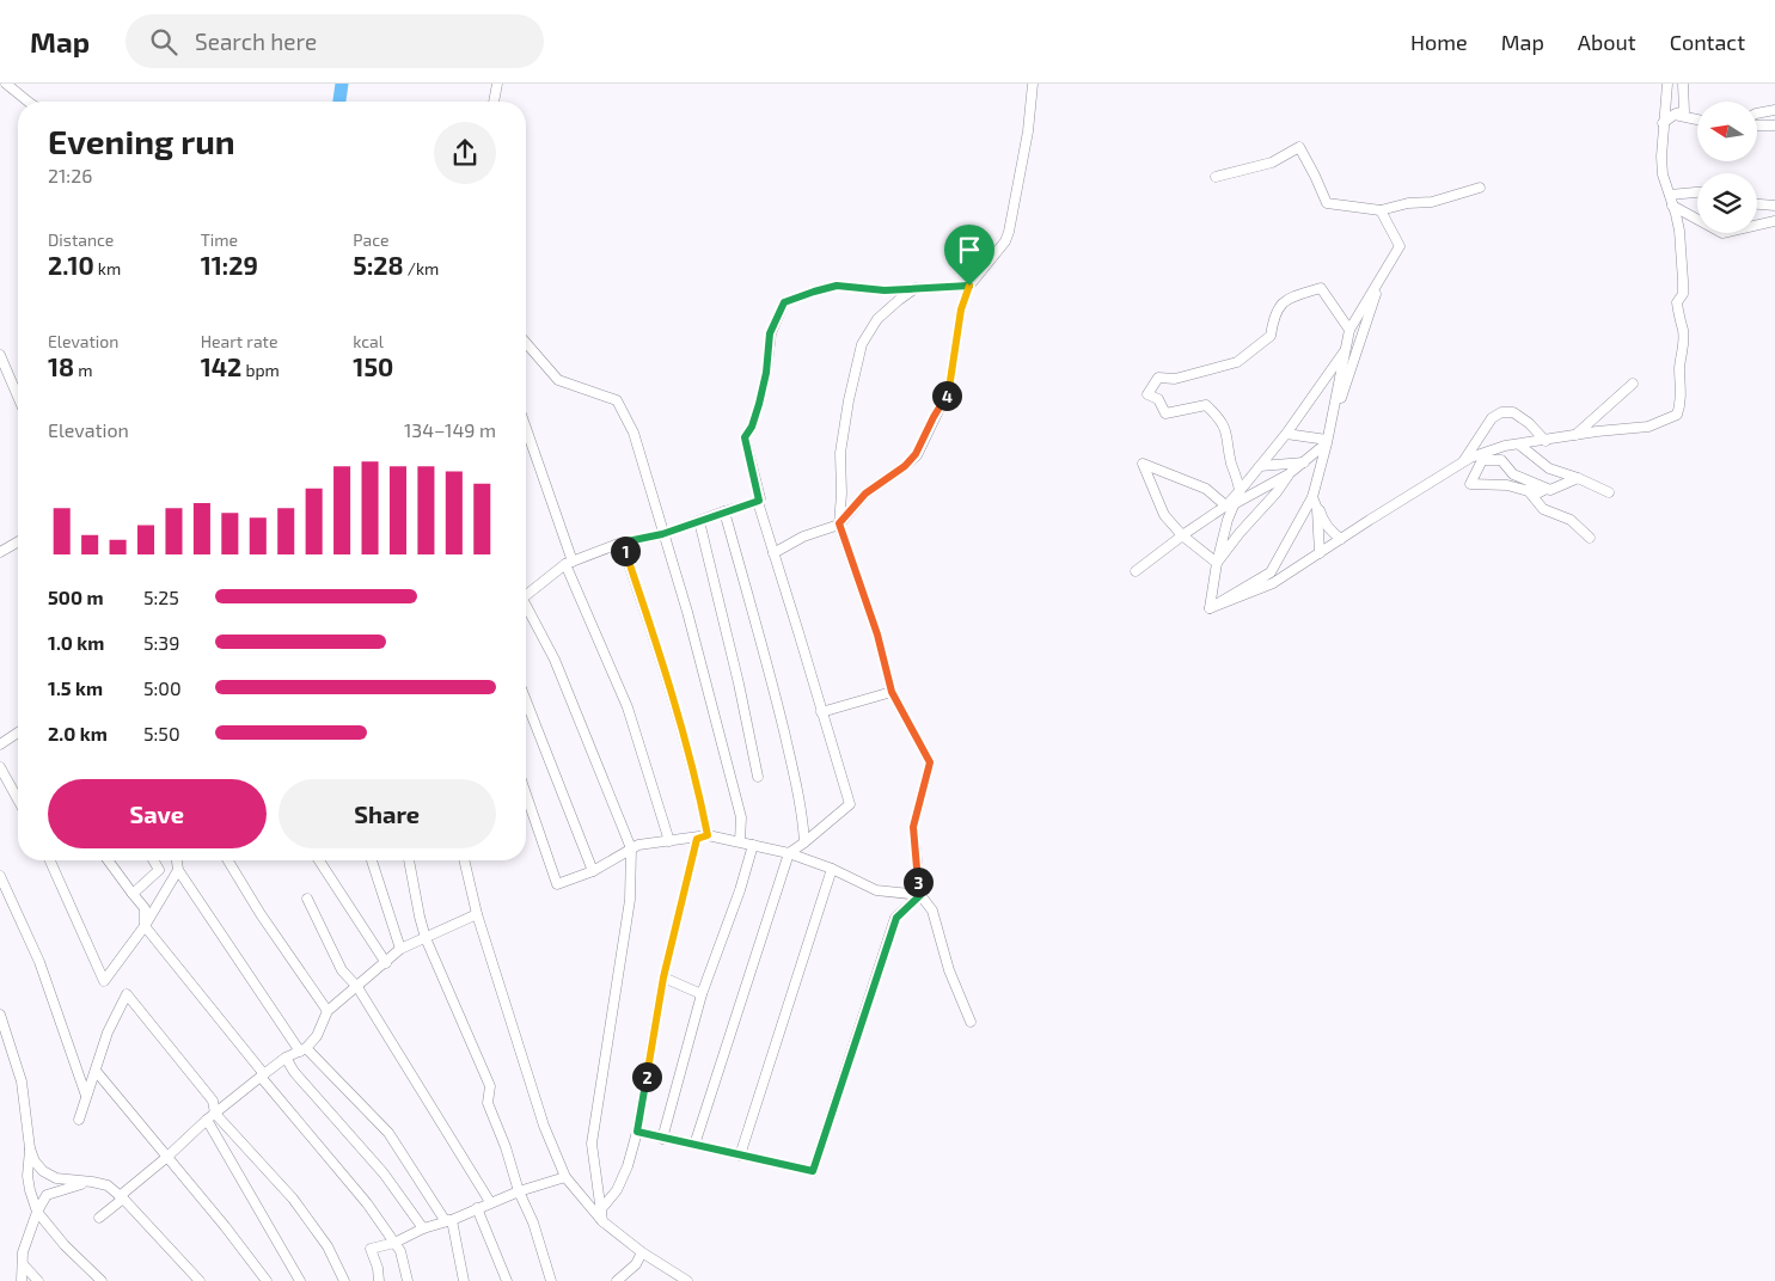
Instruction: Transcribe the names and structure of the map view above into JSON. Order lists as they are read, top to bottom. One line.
{"north":"left","page":{"header":"Map","search":"Search here","nav":["Home","Map","About","Contact"],"heading":["Evening run","21:26"],"stats":[["Distance","2.10 km"],["Time","11:29"],["Pace","5:28 /km"],["Elevation","18 m"],["Heart rate","142 bpm"],["kcal","150"]],"pins":["4","1","3","2"],"chart":["Elevation","134–149 m"],"list":[{"name":"500 m","note":"5:25"},{"name":"1.0 km","note":"5:39"},{"name":"1.5 km","note":"5:00"},{"name":"2.0 km","note":"5:50"}],"buttons":["Save","Share"]}}
